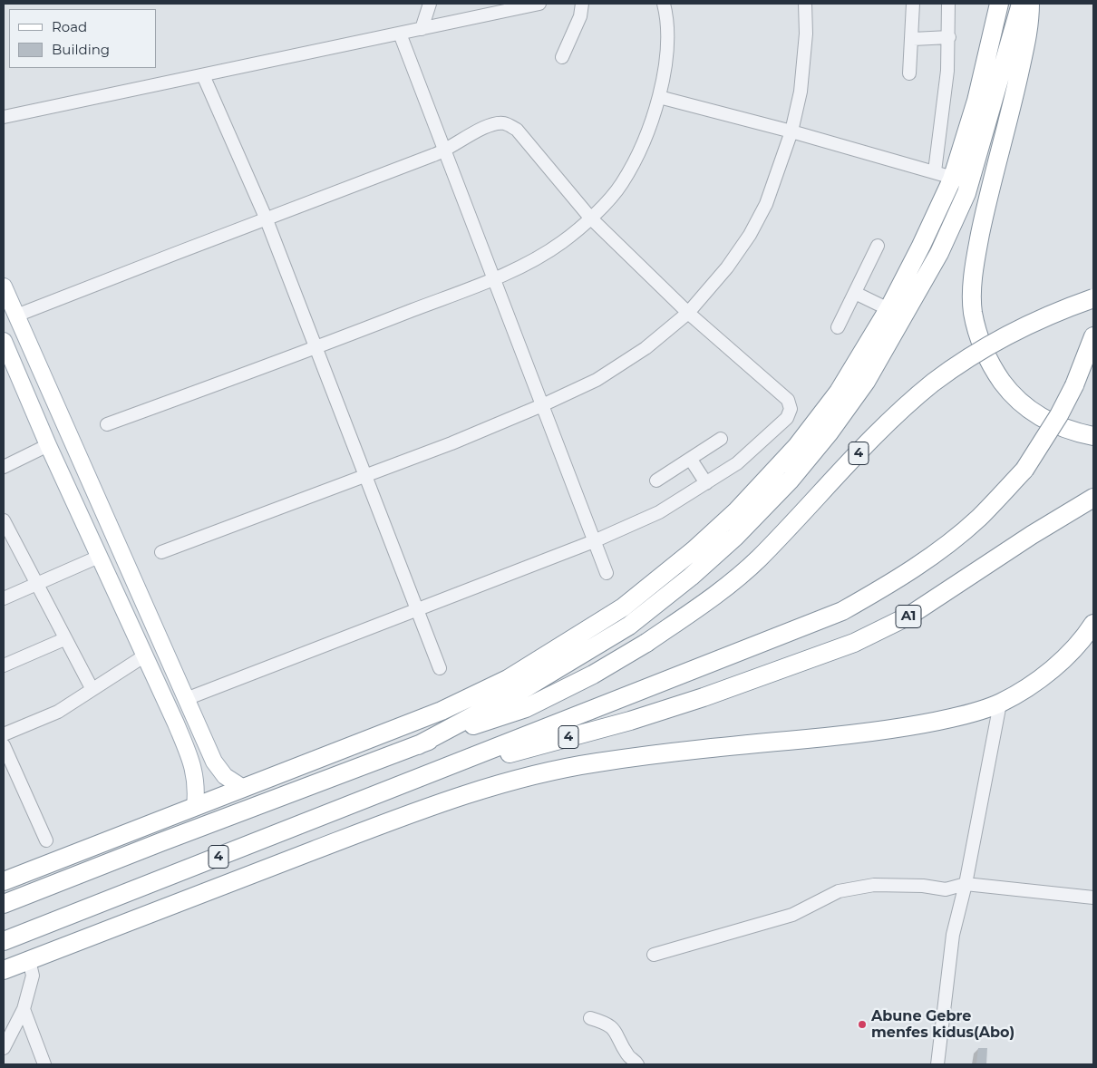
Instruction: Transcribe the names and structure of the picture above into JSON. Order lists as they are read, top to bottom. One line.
{"streets":{"highway":["4","A1"]},"crossings":[["4","A1"]],"places":["Abune Gebre menfes kidus(Abo)"],"legend":["Road","Building"]}
